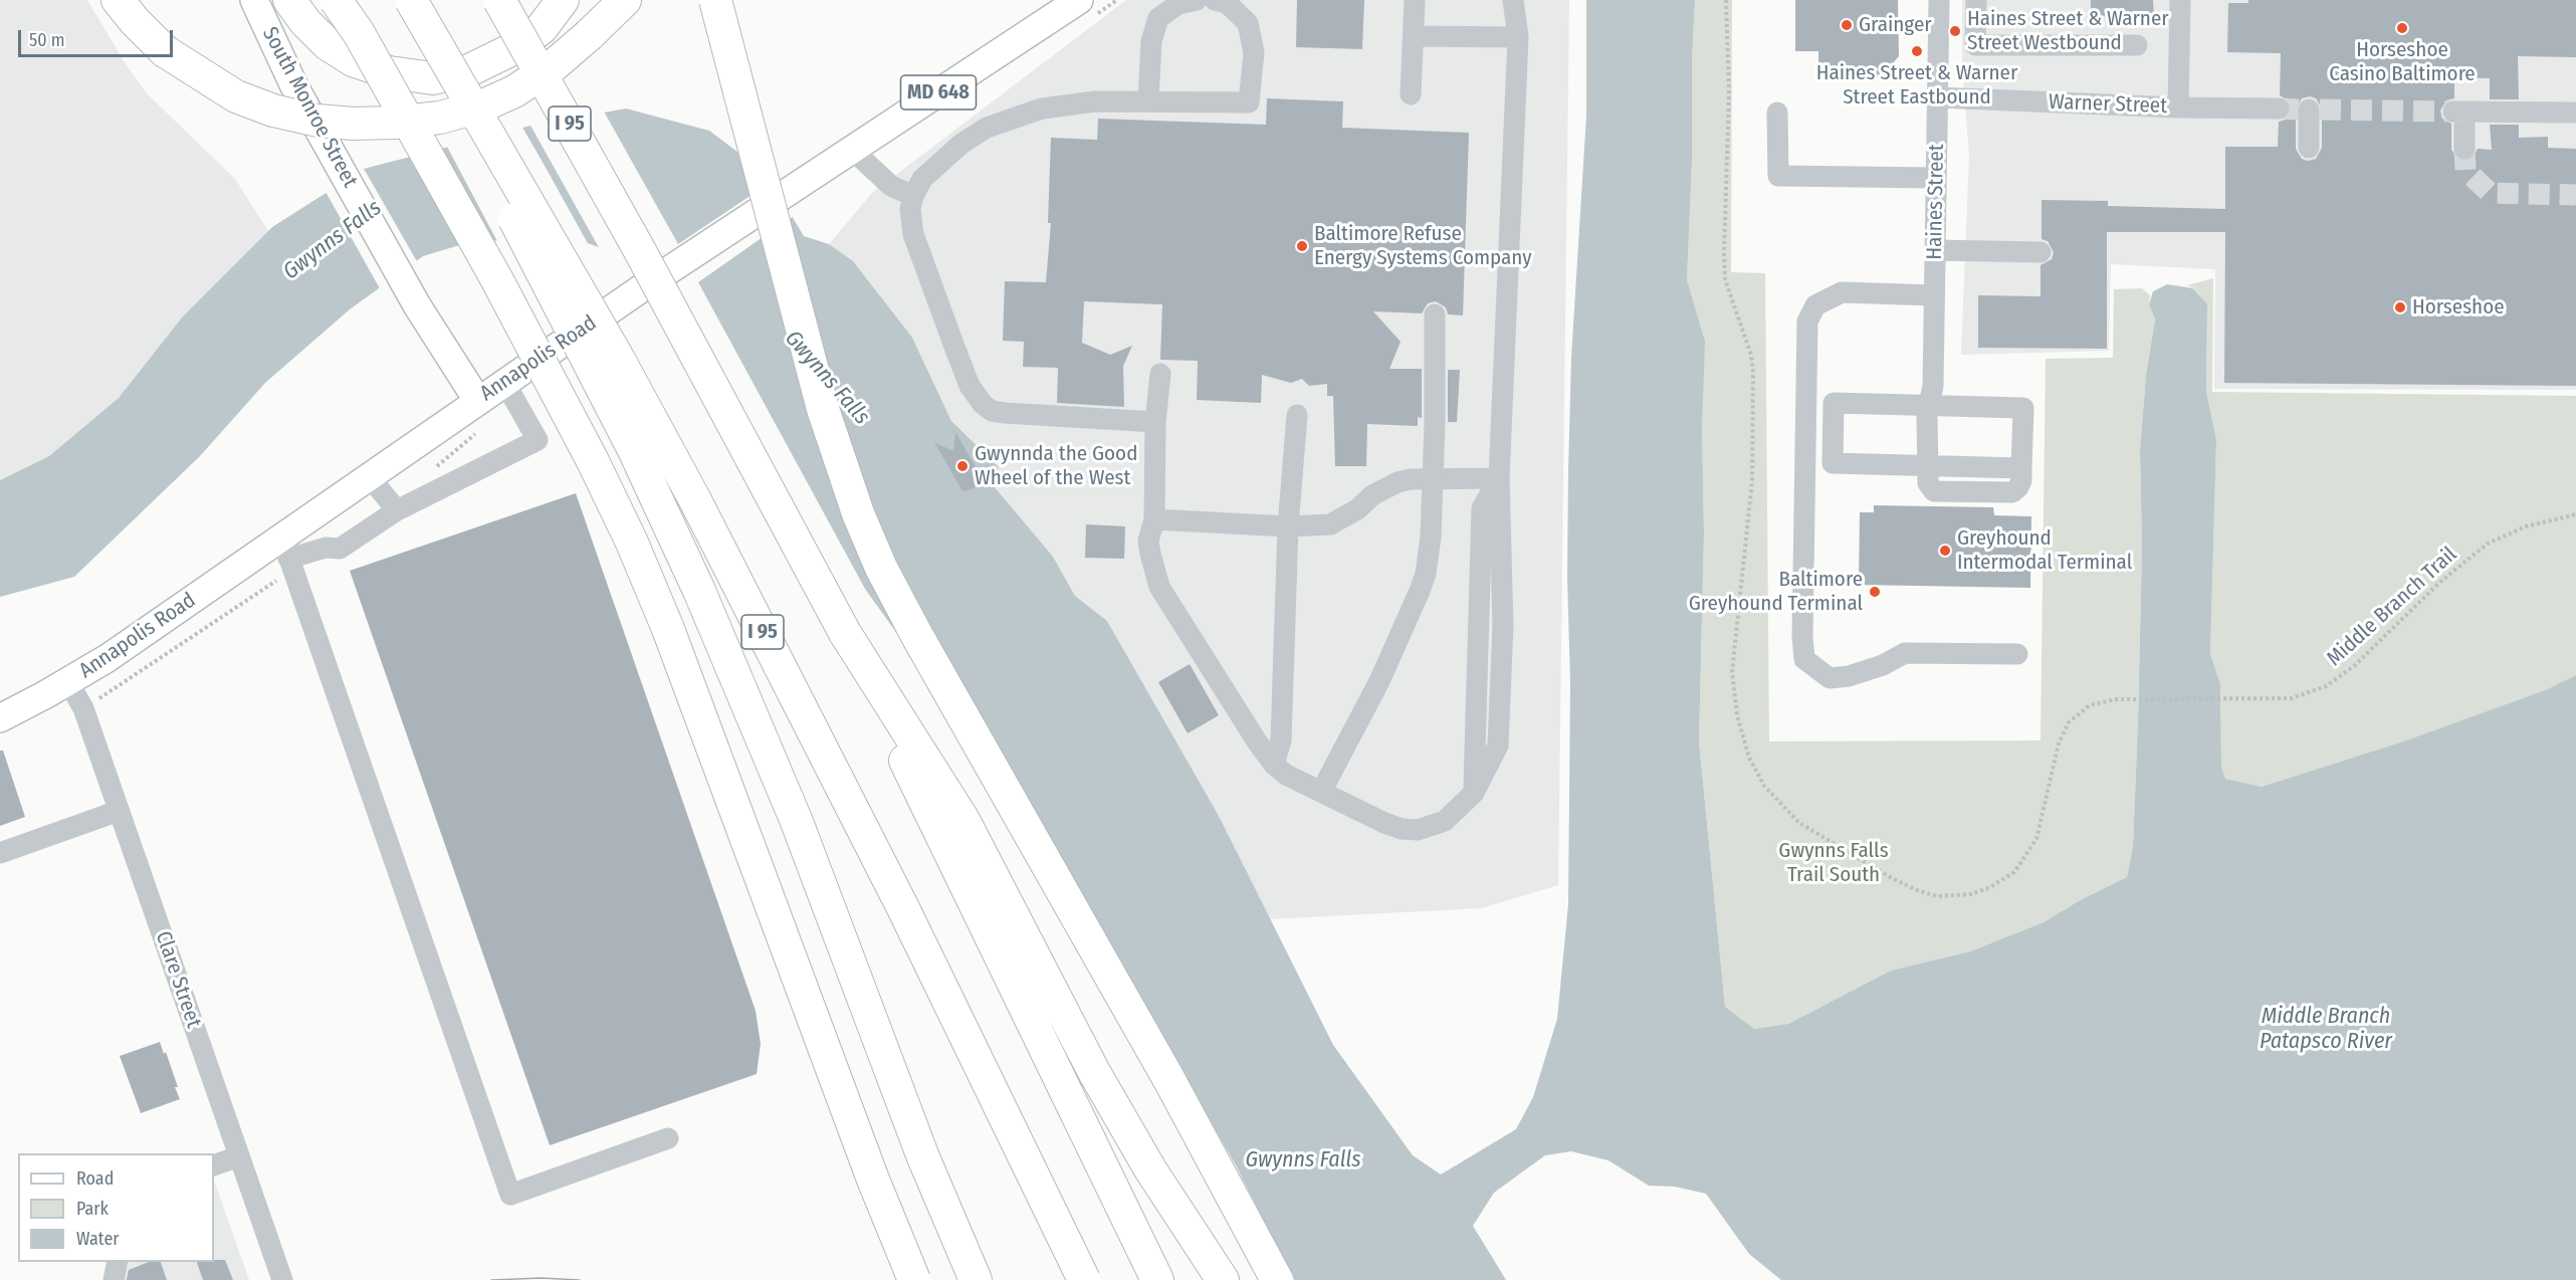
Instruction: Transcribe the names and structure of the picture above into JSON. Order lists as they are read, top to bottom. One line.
{"streets":{"highway":["I 95"],"main road":["MD 648","South Monroe Street","Annapolis Road"],"street":["Warner Street","Haines Street","Clare Street"],"path":["Middle Branch Trail"]},"crossings":[["Warner Street","Haines Street"],["South Monroe Street","Annapolis Road"],["Annapolis Road","Clare Street"]],"water":["Gwynns Falls","Middle Branch Patapsco River"],"parks":["Gwynns Falls Trail South"],"places":["Grainger","Horseshoe Casino Baltimore","Haines Street & Warner Street Westbound","Haines Street & Warner Street Eastbound","Baltimore Refuse Energy Systems Company","Horseshoe","Gwynnda the Good Wheel of the West","Greyhound Intermodal Terminal","Baltimore Greyhound Terminal"],"legend":["Road","Park","Water"],"scale_bar":"50 m"}
